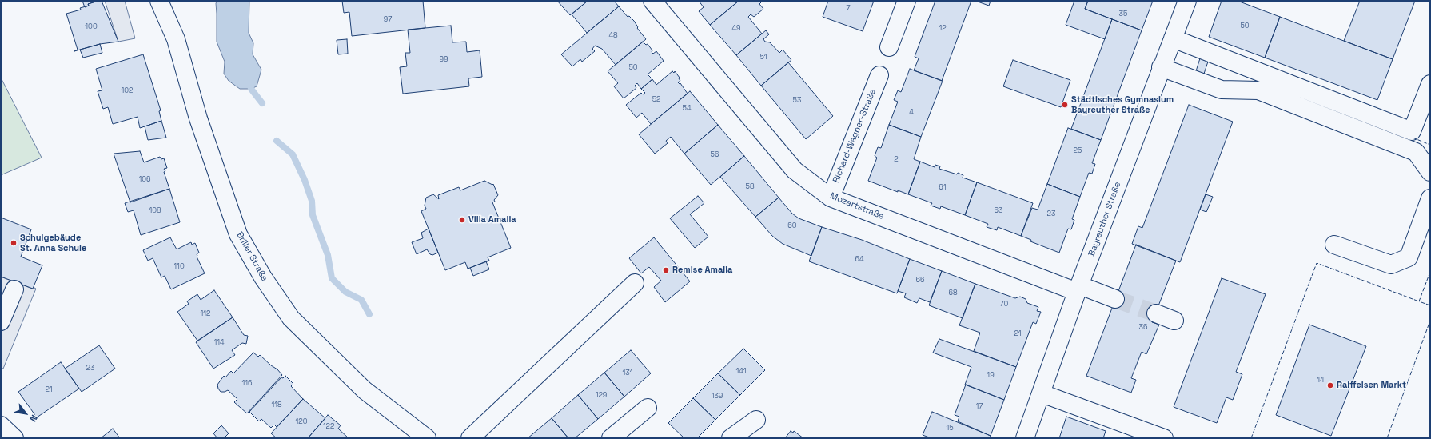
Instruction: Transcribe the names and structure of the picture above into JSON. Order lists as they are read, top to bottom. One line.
{"streets":{"street":["Richard-Wagner-Straße","Mozartstraße","Bayreuther Straße","Briller Straße"]},"crossings":[["Richard-Wagner-Straße","Mozartstraße"],["Mozartstraße","Bayreuther Straße"]],"places":["Städtisches Gymnasium Bayreuther Straße","Villa Amalia","Schulgebäude St. Anna Schule","Remise Amalia","Raiffeisen Markt"],"house_numbers":["7","35","97","50","100","49","12","48","51","99","50","102","52","53","54","4","25","56","2","106","58","61","108","63","23","60","64","110","66","68","70","112","36","21","114","23","141","131","19","14","116","21","129","139","118","17","120","122","15"],"north":"bottom right"}
